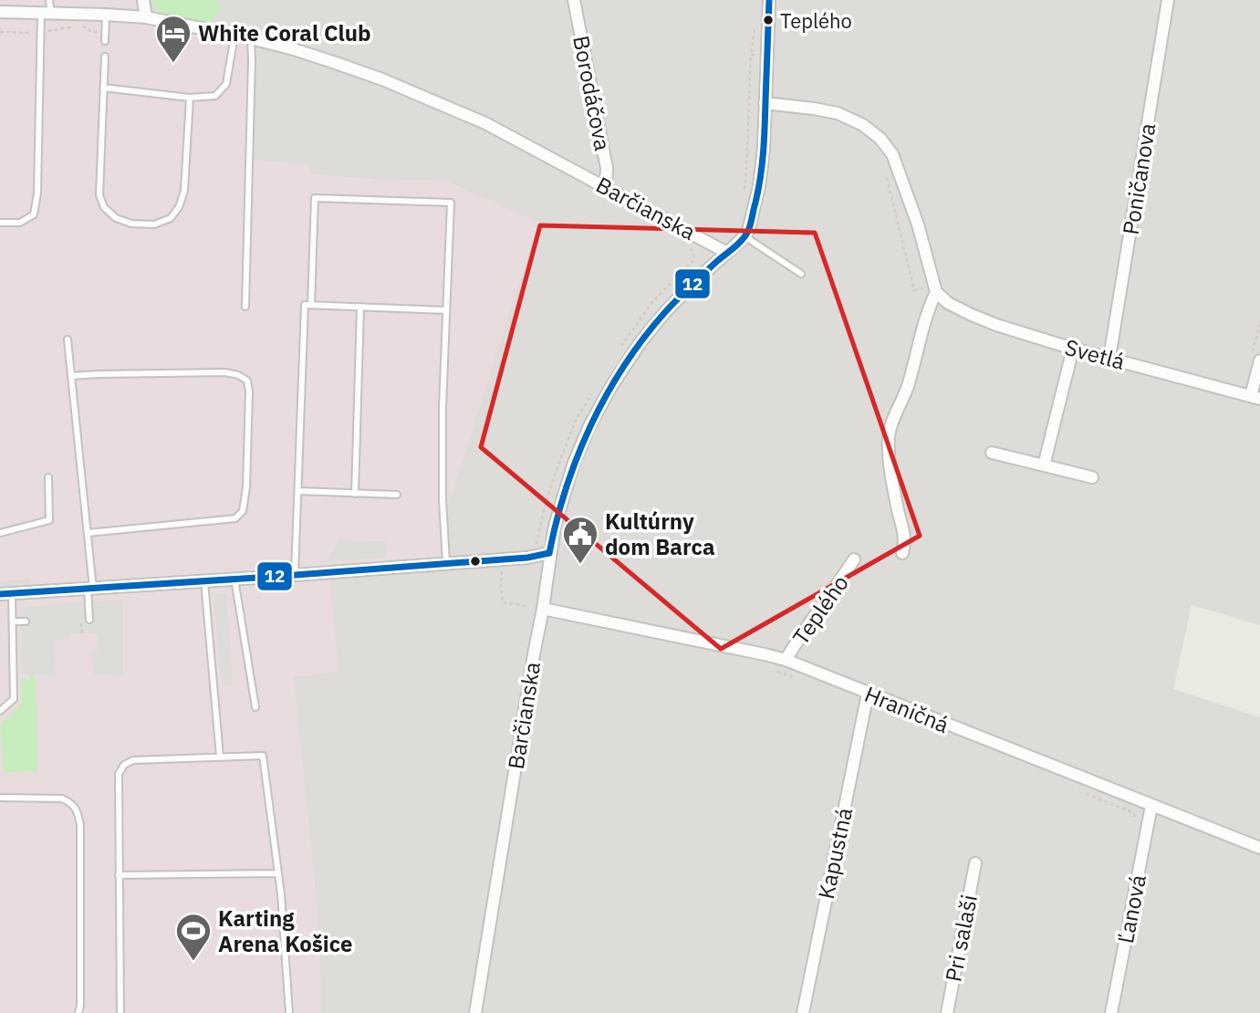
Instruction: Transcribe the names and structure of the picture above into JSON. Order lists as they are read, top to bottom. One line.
{"streets":{"street":["Borodáčova","Poničanova","Barčianska","Svetlá","Teplého","Hraničná","Kapustná","Ľanová","Pri salaši"]},"crossings":[["Borodáčova","Barčianska"],["Poničanova","Svetlá"],["Barčianska","Hraničná"],["Teplého","Hraničná"],["Hraničná","Kapustná"],["Hraničná","Ľanová"]],"places":{"other":["Teplého"],"hotel":["White Coral Club"],"public building":["Kultúrny dom Barca"],"sports":["Karting Arena Košice"]},"lines":["transit line 12"]}
